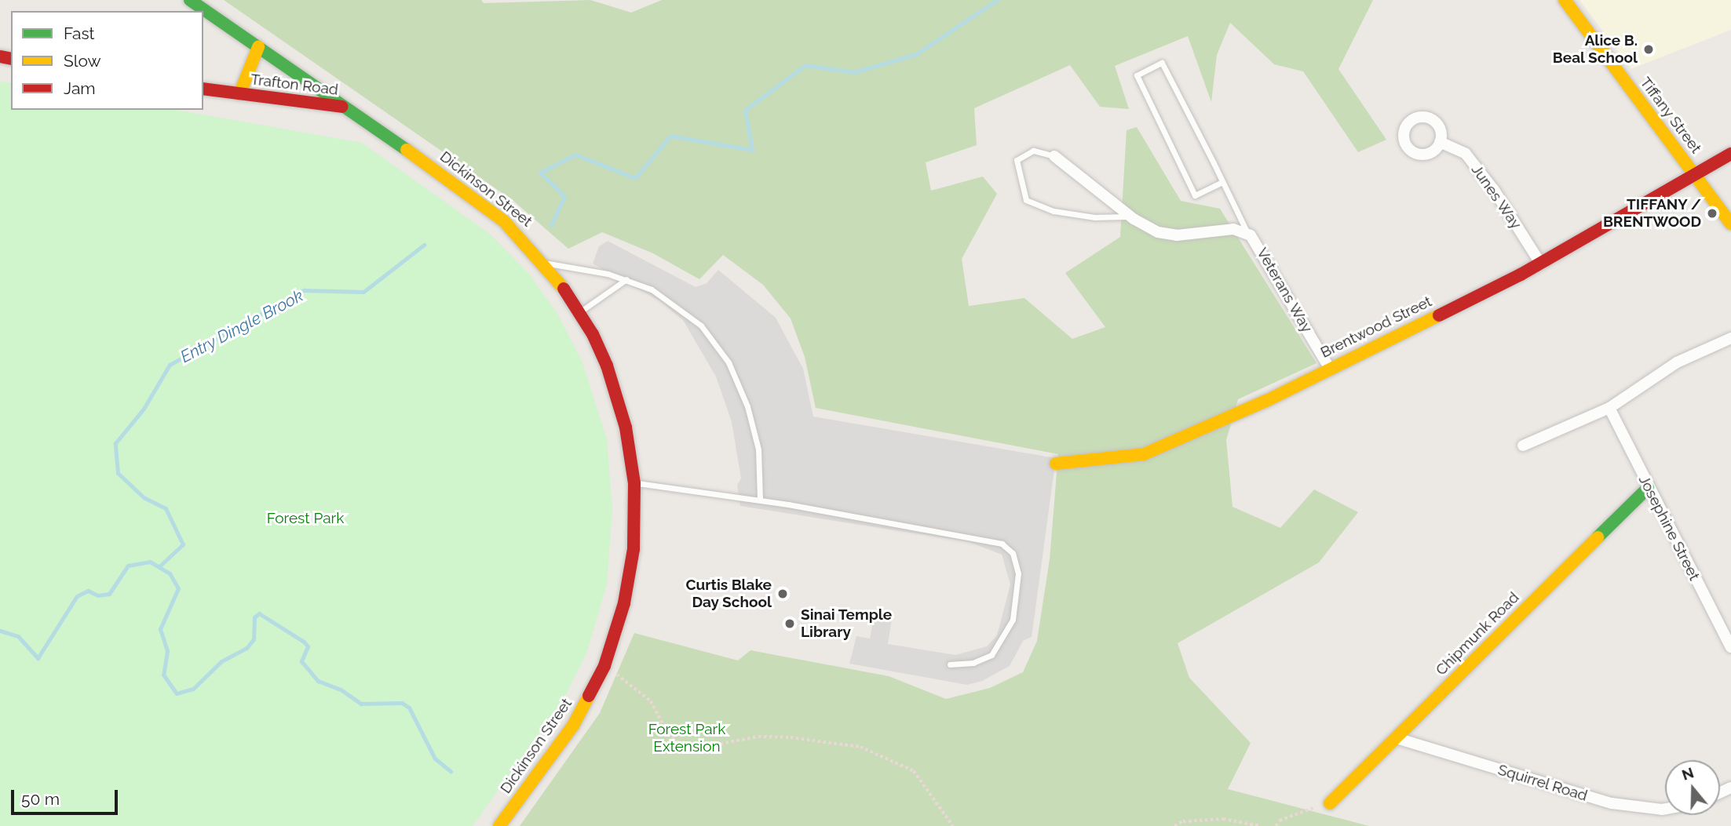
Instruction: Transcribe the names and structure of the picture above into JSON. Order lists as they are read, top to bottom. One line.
{"streets":{"street":["Trafton Road","Tiffany Street","Dickinson Street","Junes Way","Veterans Way","Brentwood Street","Josephine Street","Chipmunk Road","Squirrel Road"]},"crossings":[["Trafton Road","Dickinson Street"],["Tiffany Street","Brentwood Street"],["Junes Way","Brentwood Street"],["Veterans Way","Brentwood Street"],["Josephine Street","Chipmunk Road"],["Chipmunk Road","Squirrel Road"]],"water":["Entry Dingle Brook"],"parks":["Forest Park","Forest Park Extension"],"places":["Alice B. Beal School","TIFFANY / BRENTWOOD","Curtis Blake Day School","Sinai Temple Library"],"legend":["Fast","Slow","Jam"],"scale_bar":"50 m","north":"top"}
